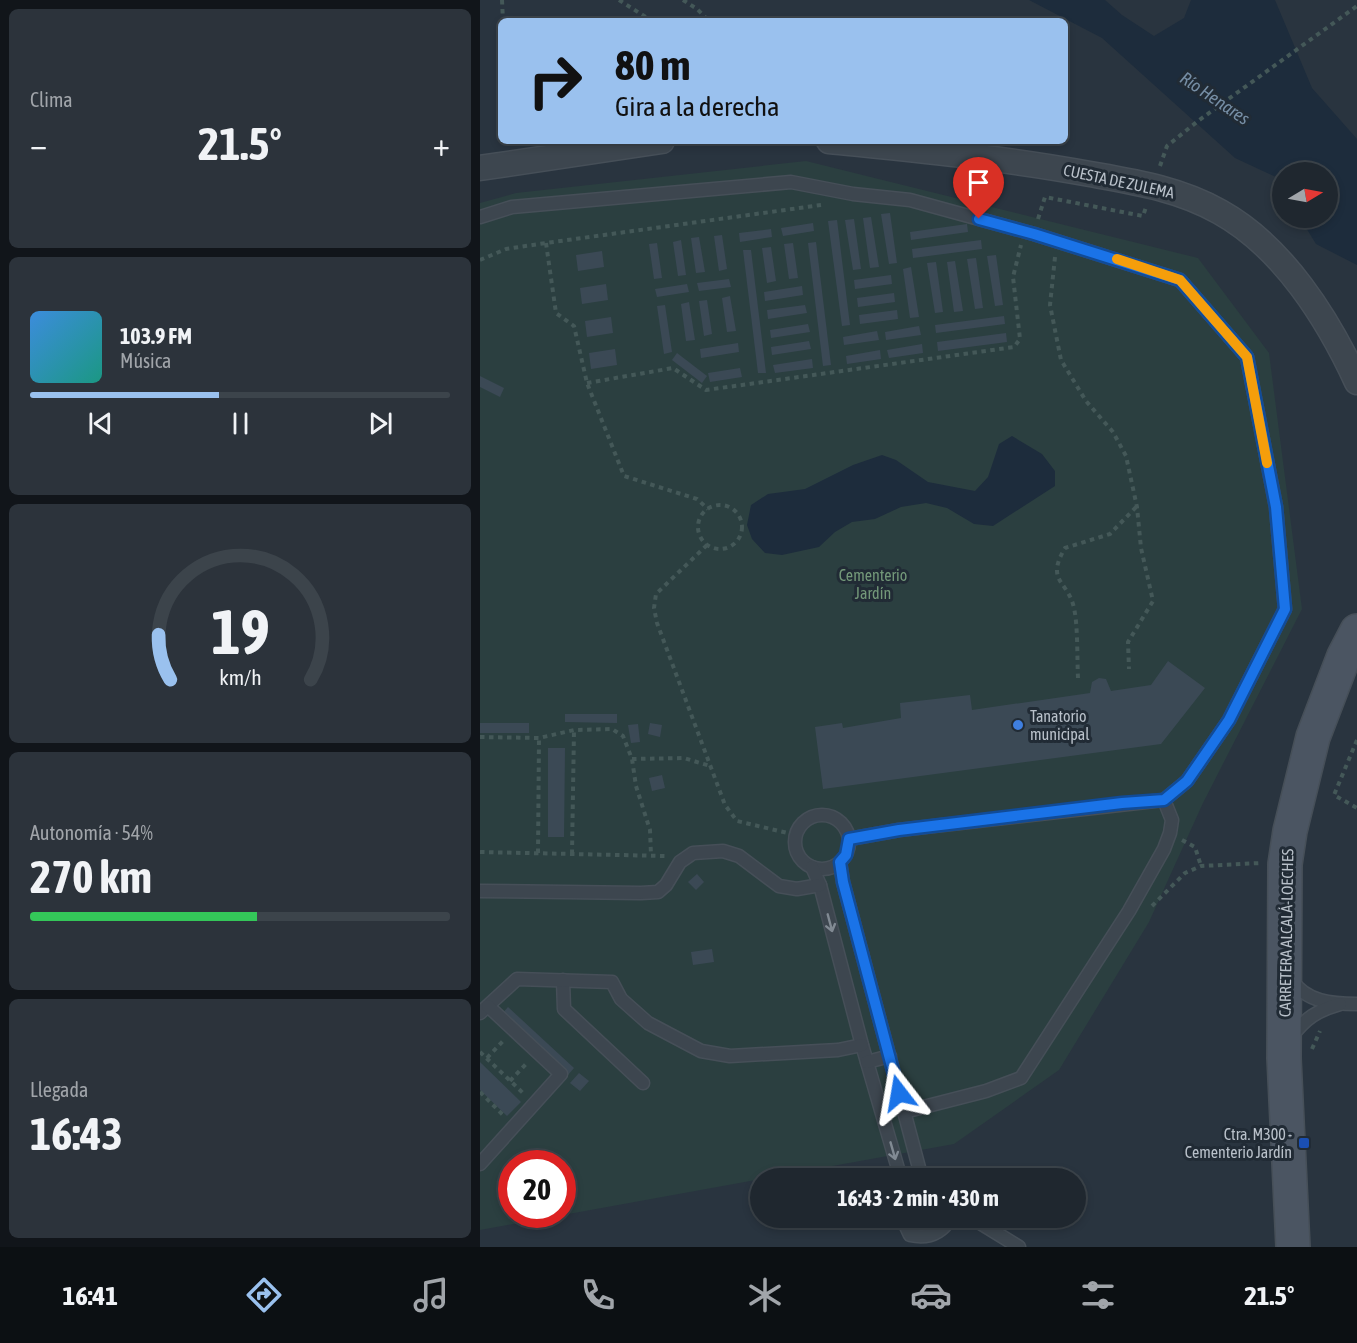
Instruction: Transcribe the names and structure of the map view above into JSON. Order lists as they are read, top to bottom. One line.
{"streets":{"main road":["CARRETERA ALCALÁ-LOECHES"],"street":["CUESTA DE ZULEMA"]},"water":["Río Henares"],"parks":["Cementerio Jardín"],"places":{"other":["Tanatorio municipal"],"transit":["Ctra. M300 - Cementerio Jardín"]},"north":"right","page":{"tile":["Clima",["Autonomía · 54%","270 km"],["Llegada","16:43"]],"turn":["80 m","Gira a la derecha"],"heat":["−","21.5°","+"],"song":["103.9 FM","Música"],"limit":"20","trip":"16:43 · 2 min · 430 m","tabs":["16:41","21.5°"],"gauge":["19","km/h"]}}
